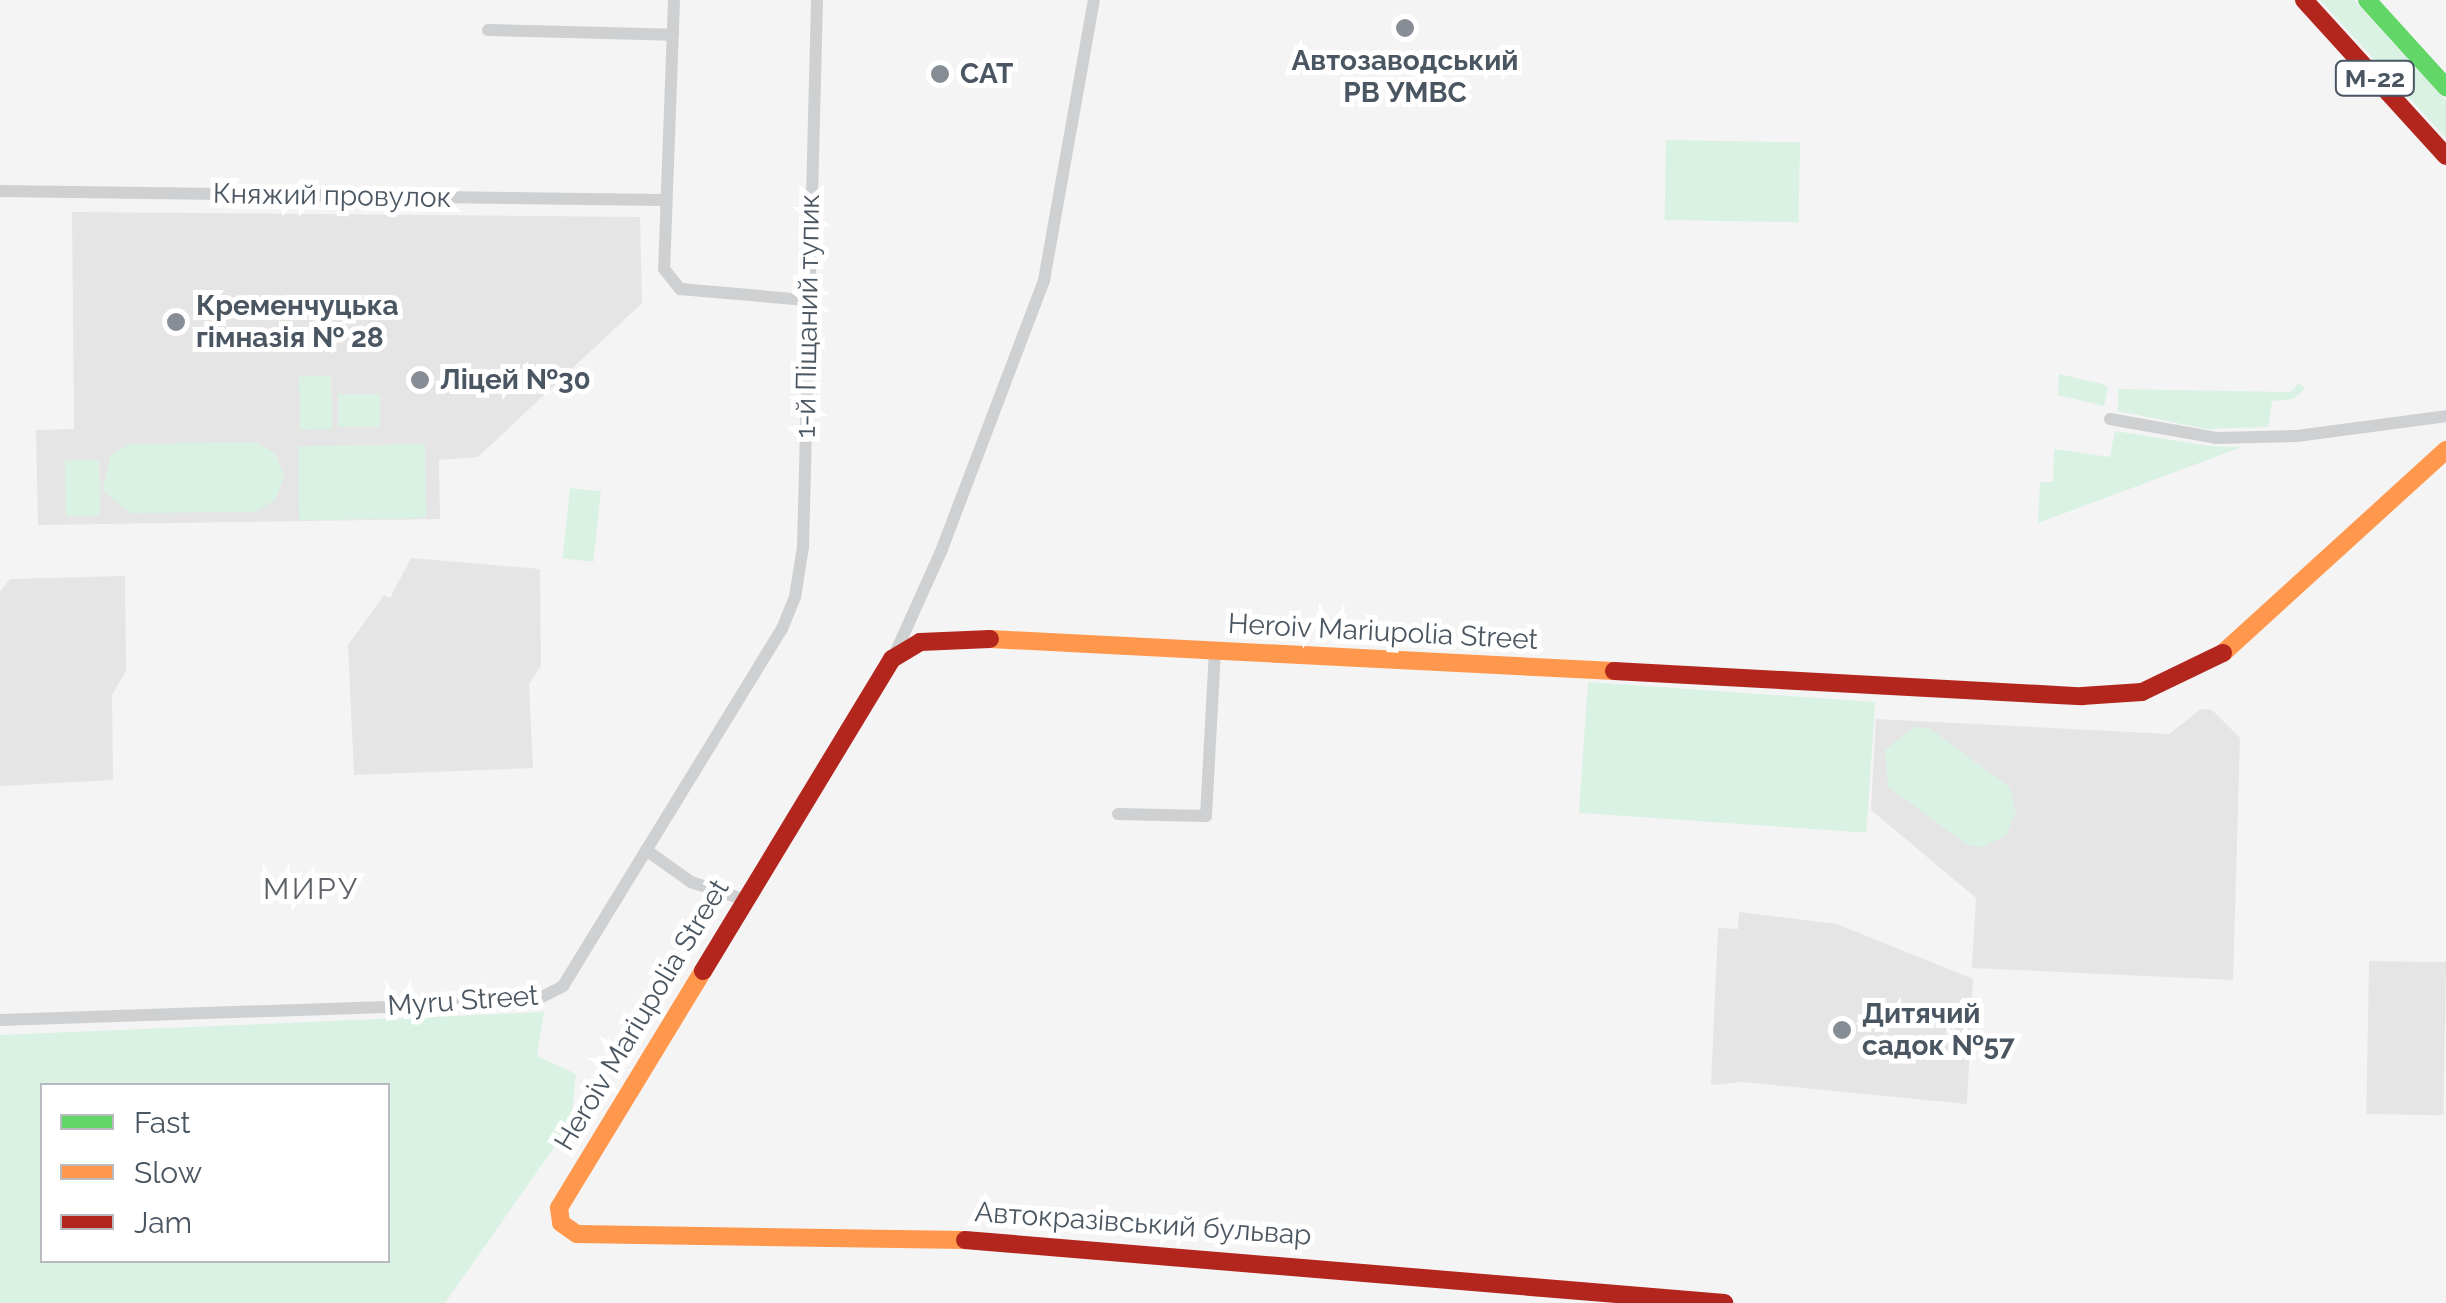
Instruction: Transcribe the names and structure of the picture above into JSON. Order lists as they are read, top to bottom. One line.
{"streets":{"main road":["М-22","Heroiv Mariupolia Street","Автокразівський бульвар"],"street":["Княжий провулок","1-й Піщаний тупик","Myru Street"]},"crossings":[["1-й Піщаний тупик","Myru Street"],["Heroiv Mariupolia Street","Автокразівський бульвар"]],"districts":["МИРУ"],"places":["Автозаводський РВ УМВС","САТ","Кременчуцька гімназія № 28","Ліцей №30","Дитячий садок №57"],"legend":["Fast","Slow","Jam"]}
